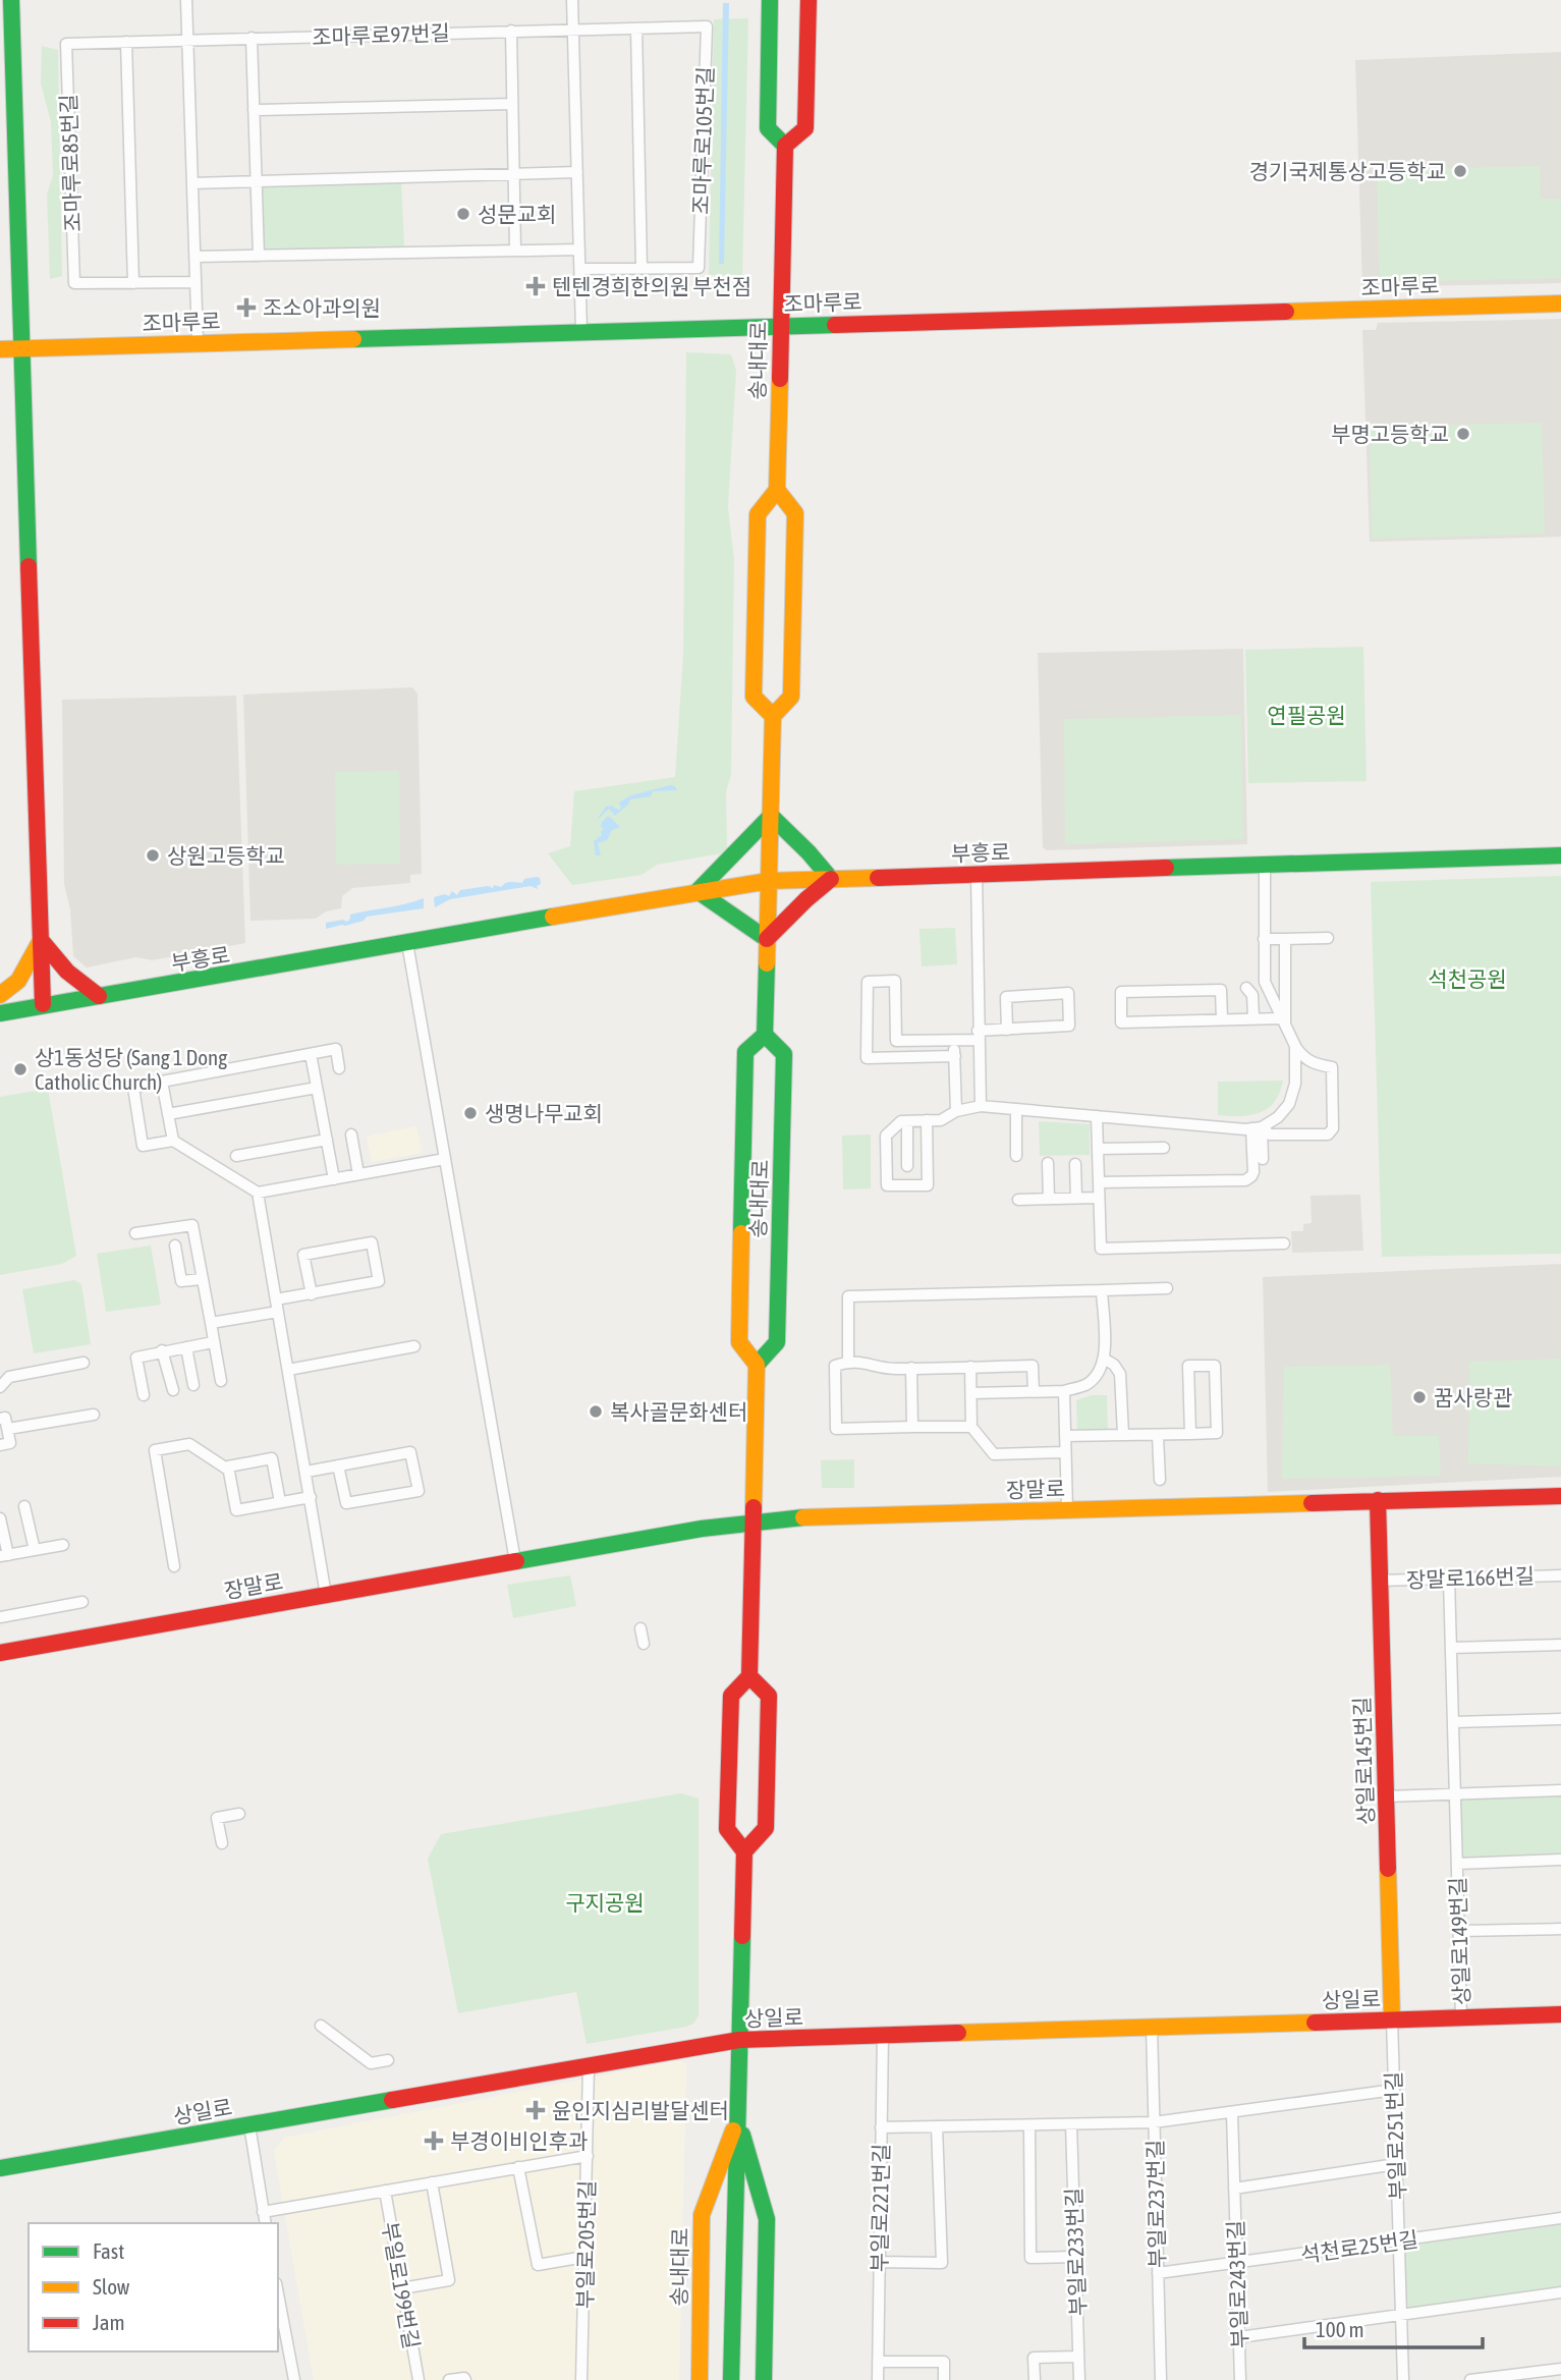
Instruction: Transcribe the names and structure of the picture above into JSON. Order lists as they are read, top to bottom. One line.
{"streets":{"street":["조마루로97번길","조마루로105번길","조마루로85번길","조마루로","송내대로","부흥로","장말로","장말로166번길","상일로145번길","상일로149번길","상일로","부일로251번길","부일로237번길","부일로221번길","부일로205번길","석천로25번길","부일로233번길","부일로243번길","부일로199번길"]},"crossings":[["조마루로97번길","조마루로105번길"],["조마루로97번길","조마루로85번길"],["조마루로","송내대로"],["송내대로","상일로"],["장말로","상일로145번길"],["장말로166번길","상일로145번길"],["장말로166번길","상일로149번길"],["상일로145번길","상일로"],["상일로145번길","부일로251번길"],["상일로149번길","상일로"],["상일로","부일로251번길"],["상일로","부일로237번길"],["상일로","부일로221번길"],["상일로","부일로205번길"],["부일로251번길","석천로25번길"],["부일로251번길","부일로243번길"],["부일로237번길","석천로25번길"],["석천로25번길","부일로243번길"]],"parks":["연필공원","석천공원","구지공원"],"places":{"other":["경기국제통상고등학교","성문교회","부명고등학교","상원고등학교","상1동성당 (Sang 1 Dong Catholic Church)","생명나무교회","꿈사랑관","복사골문화센터"],"health":["텐텐경희한의원 부천점","조소아과의원","윤인지심리발달센터","부경이비인후과"]},"legend":["Fast","Slow","Jam"],"scale_bar":"100 m"}
